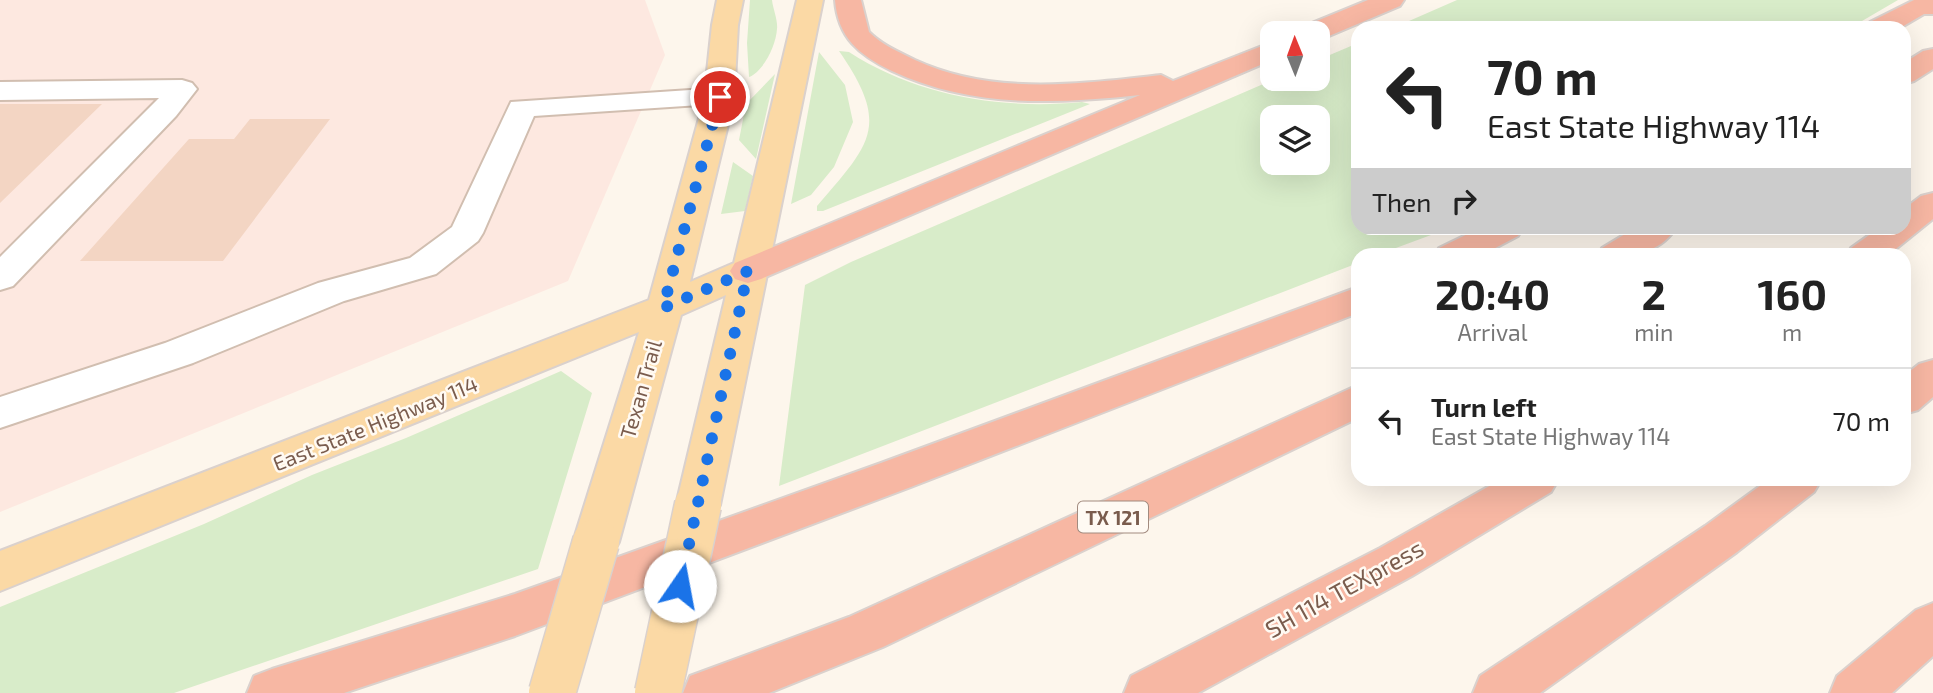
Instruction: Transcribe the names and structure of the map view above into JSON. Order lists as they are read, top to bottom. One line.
{"streets":{"highway":["TX 121","SH 114 TEXpress"],"main road":["Texan Trail","East State Highway 114"]},"crossings":[["Texan Trail","East State Highway 114"]],"north":"top","page":{"turn":["70 m","East State Highway 114"],"then":"Then","eta":["20:40","Arrival","2","min","160","m"],"list":[{"name":"Turn left","note":"East State Highway 114","value":"70 m"}]}}
